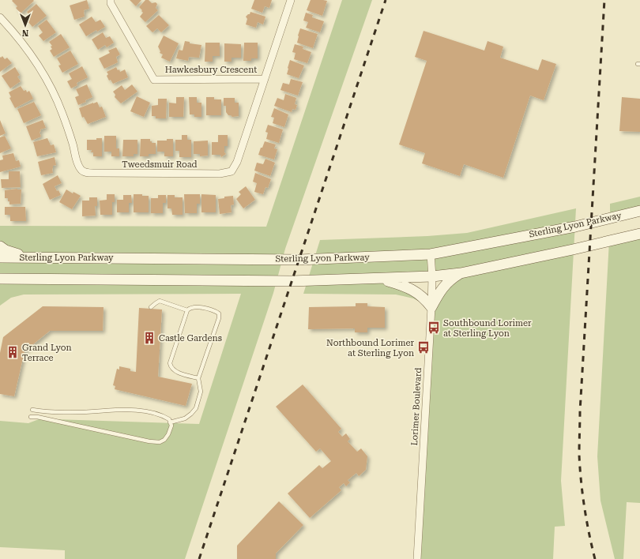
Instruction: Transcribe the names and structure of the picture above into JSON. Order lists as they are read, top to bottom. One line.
{"streets":{"main road":["Sterling Lyon Parkway"],"street":["Hawkesbury Crescent","Tweedsmuir Road","Lorimer Boulevard"]},"crossings":[["Hawkesbury Crescent","Tweedsmuir Road"],["Sterling Lyon Parkway","Lorimer Boulevard"]],"places":{"bus stop":["Southbound Lorimer at Sterling Lyon","Northbound Lorimer at Sterling Lyon"],"building":["Castle Gardens","Grand Lyon Terrace"]},"north":"bottom"}
